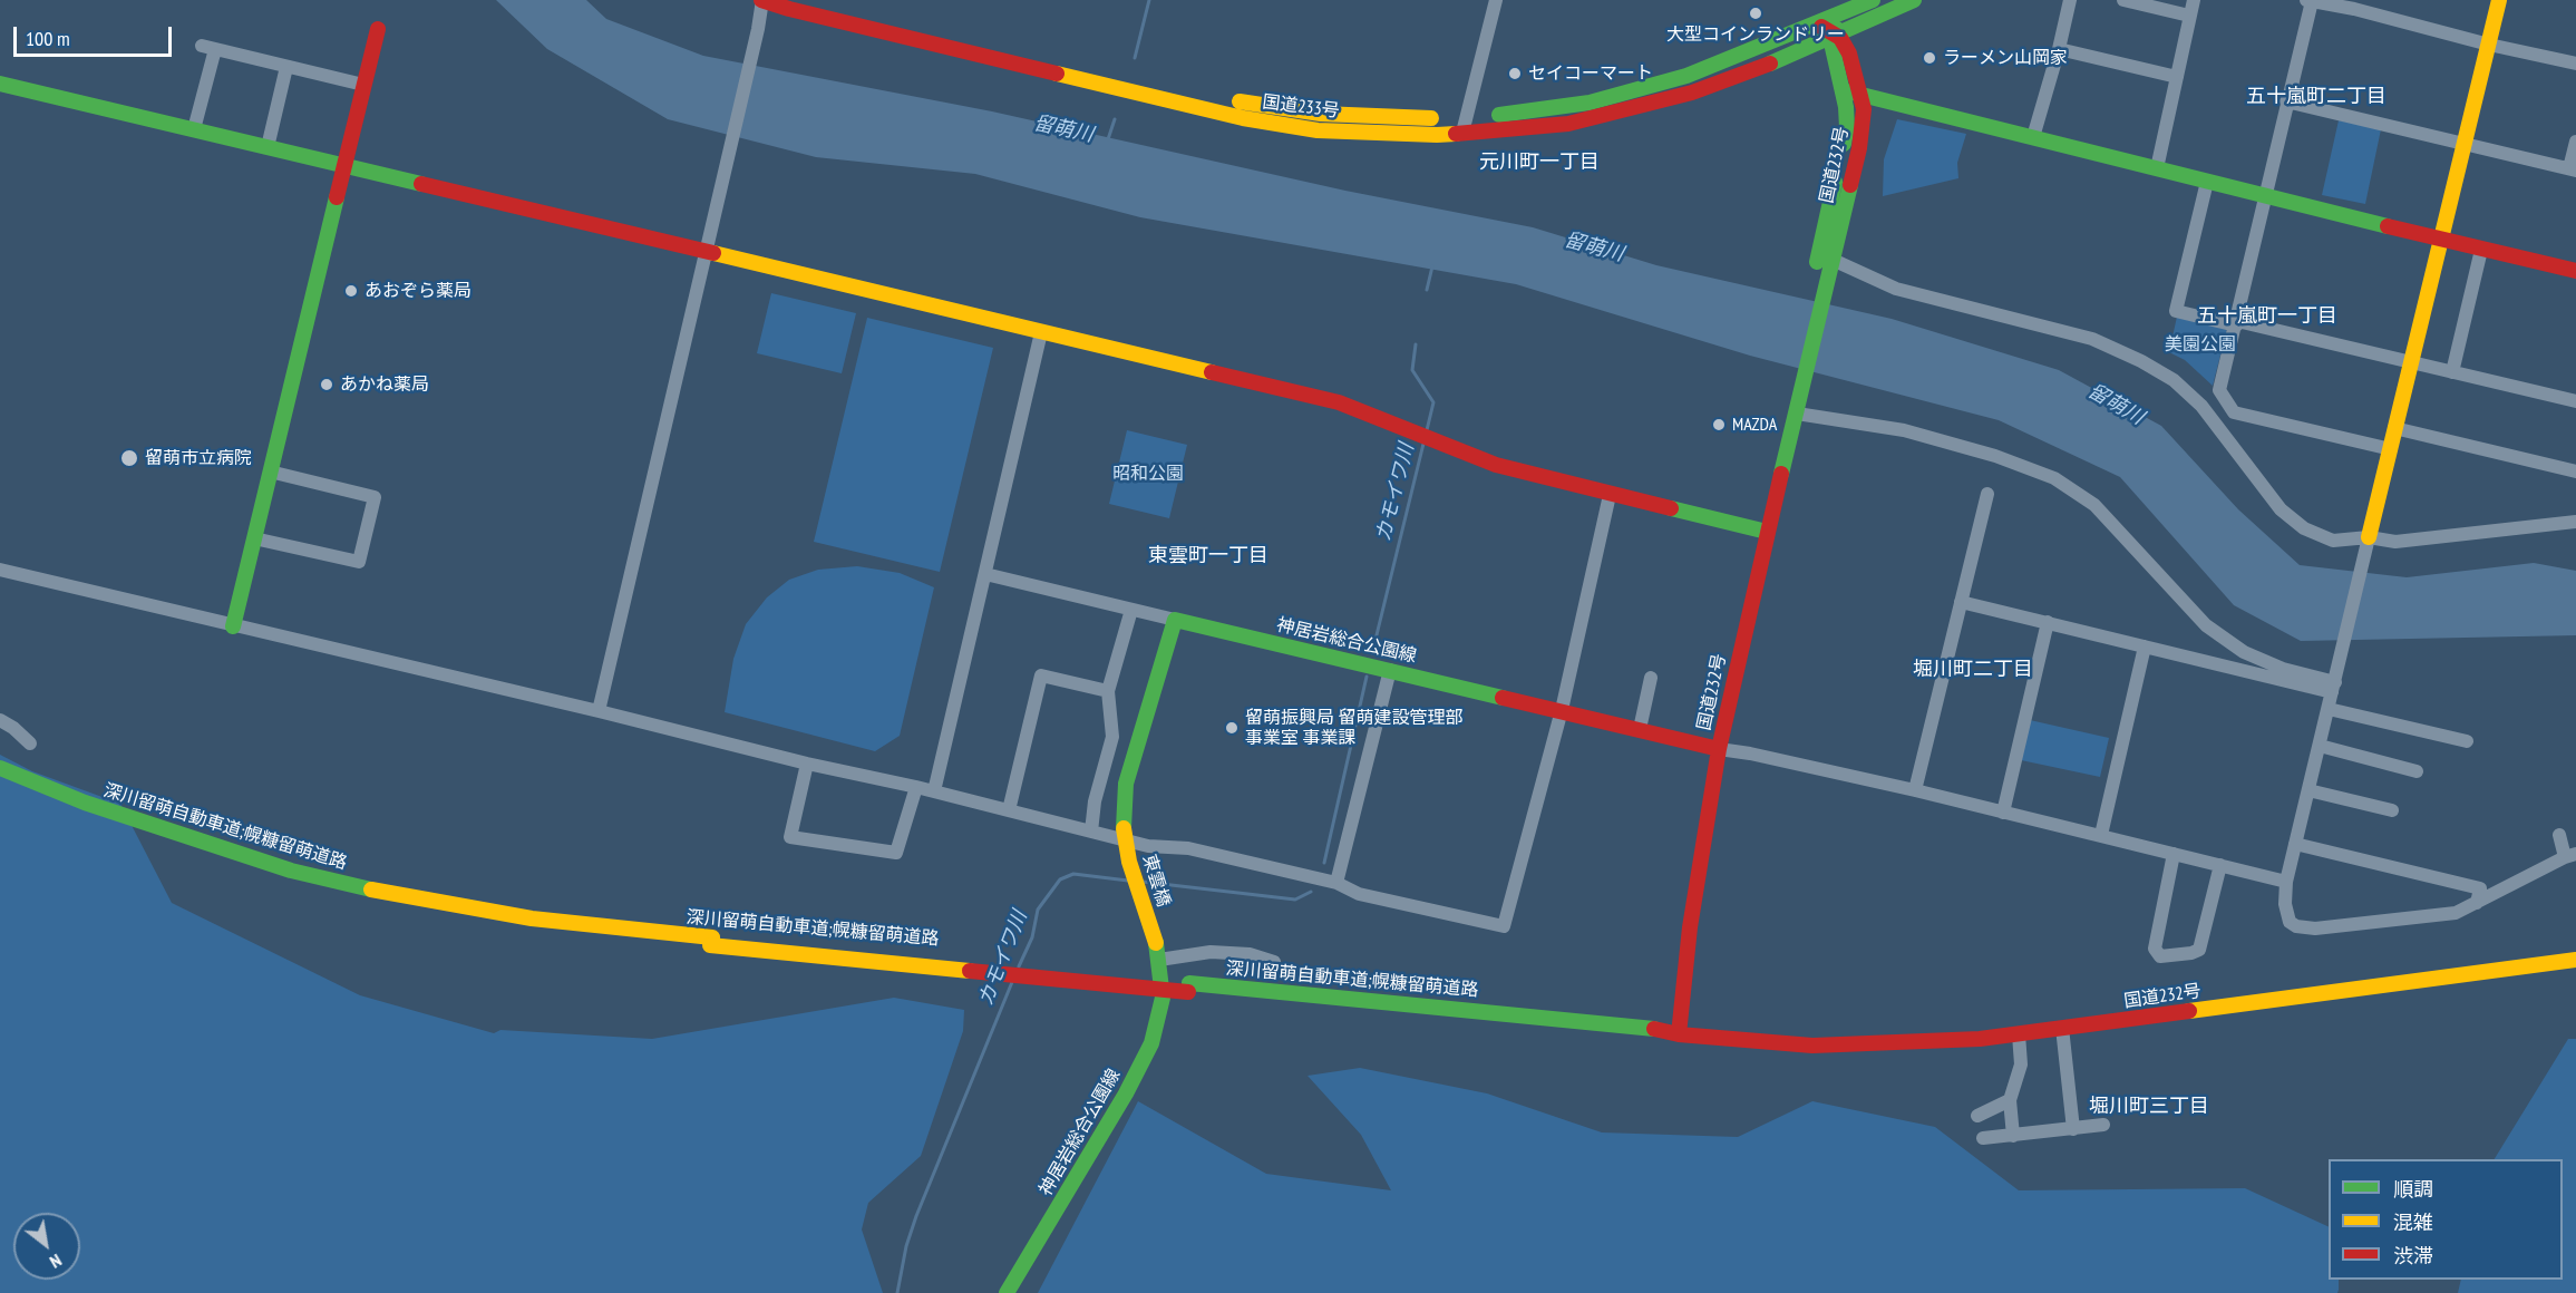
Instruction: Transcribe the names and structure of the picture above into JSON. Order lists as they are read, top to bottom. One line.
{"streets":{"main road":["国道233号","国道232号","神居岩総合公園線","深川留萌自動車道;幌糠留萌道路","東雲橋"]},"crossings":[["国道233号","国道232号"],["国道232号","神居岩総合公園線"],["国道232号","深川留萌自動車道;幌糠留萌道路"],["神居岩総合公園線","東雲橋"]],"districts":["五十嵐町二丁目","元川町一丁目","五十嵐町一丁目","東雲町一丁目","堀川町二丁目","堀川町三丁目"],"water":["留萌川","カモイワ川"],"parks":["美園公園","昭和公園"],"places":["大型コインランドリー","ラーメン山岡家","セイコーマート","あおぞら薬局","あかね薬局","MAZDA","留萌市立病院","留萌振興局 留萌建設管理部 事業室 事業課"],"legend":["順調","混雑","渋滞"],"scale_bar":"100 m","north":"bottom right"}
